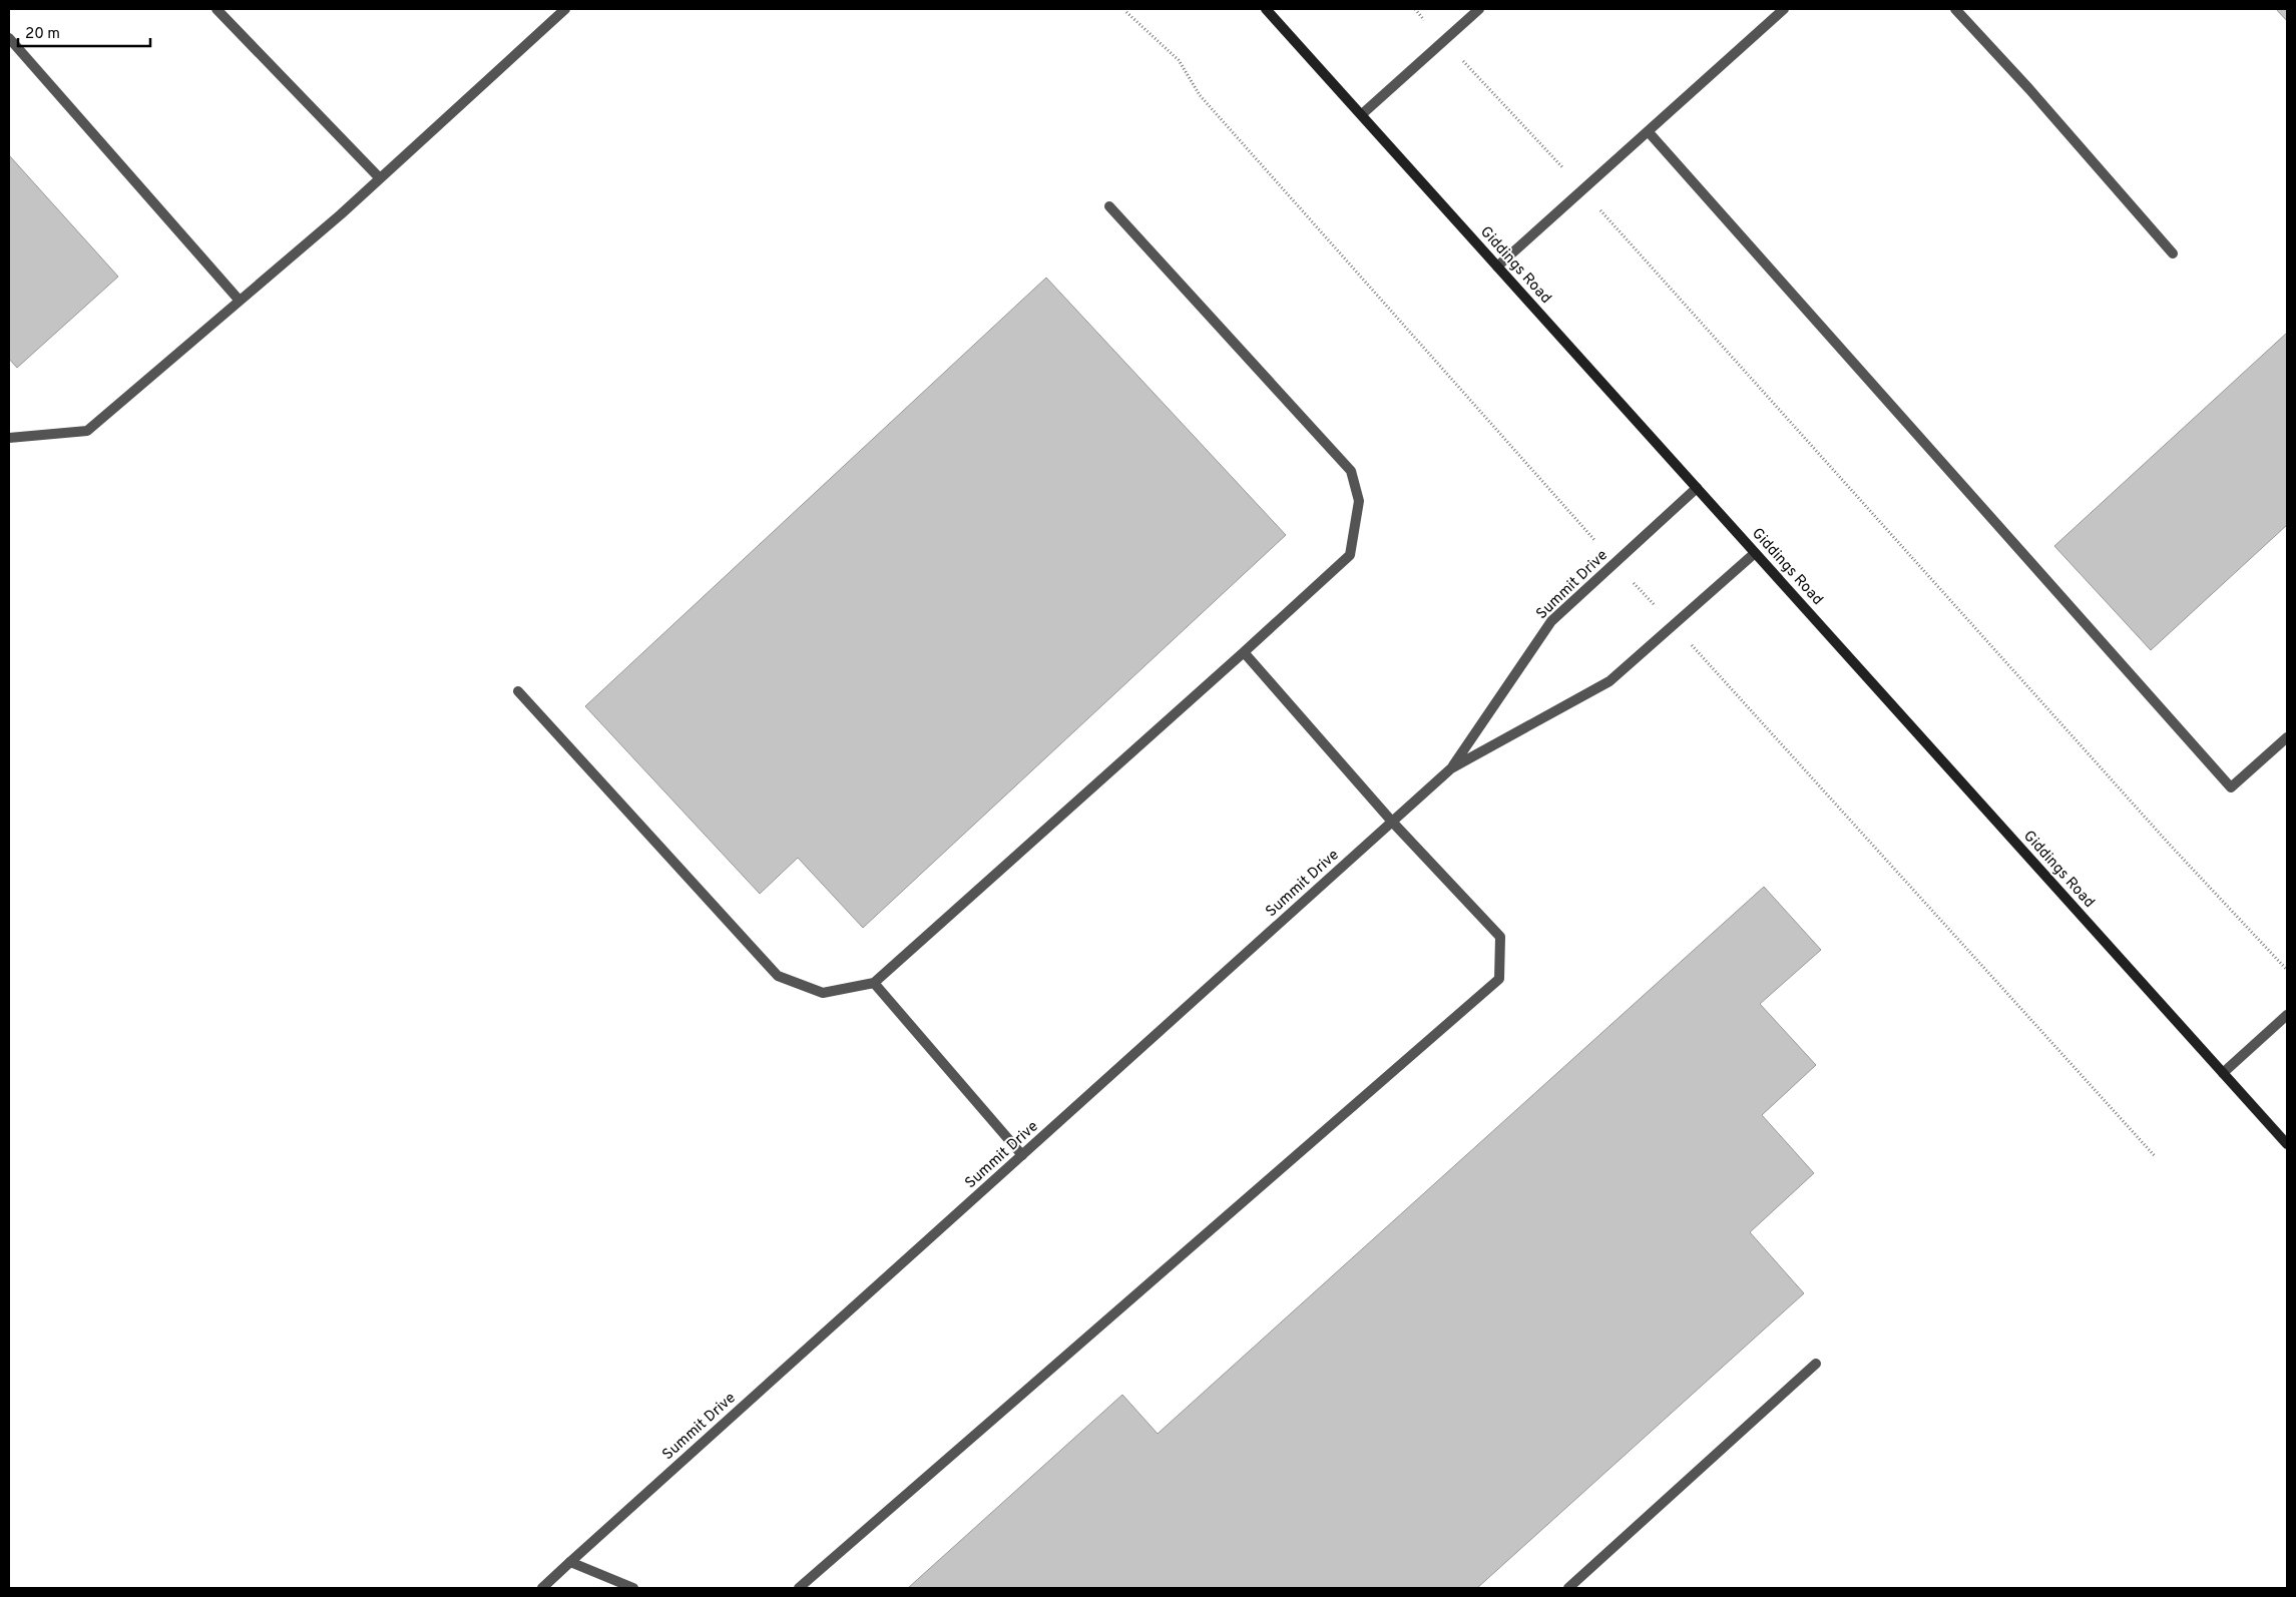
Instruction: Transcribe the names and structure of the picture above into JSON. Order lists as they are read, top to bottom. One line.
{"streets":{"street":["Giddings Road","Summit Drive"]},"crossings":[["Giddings Road","Summit Drive"]],"scale_bar":"20 m"}
